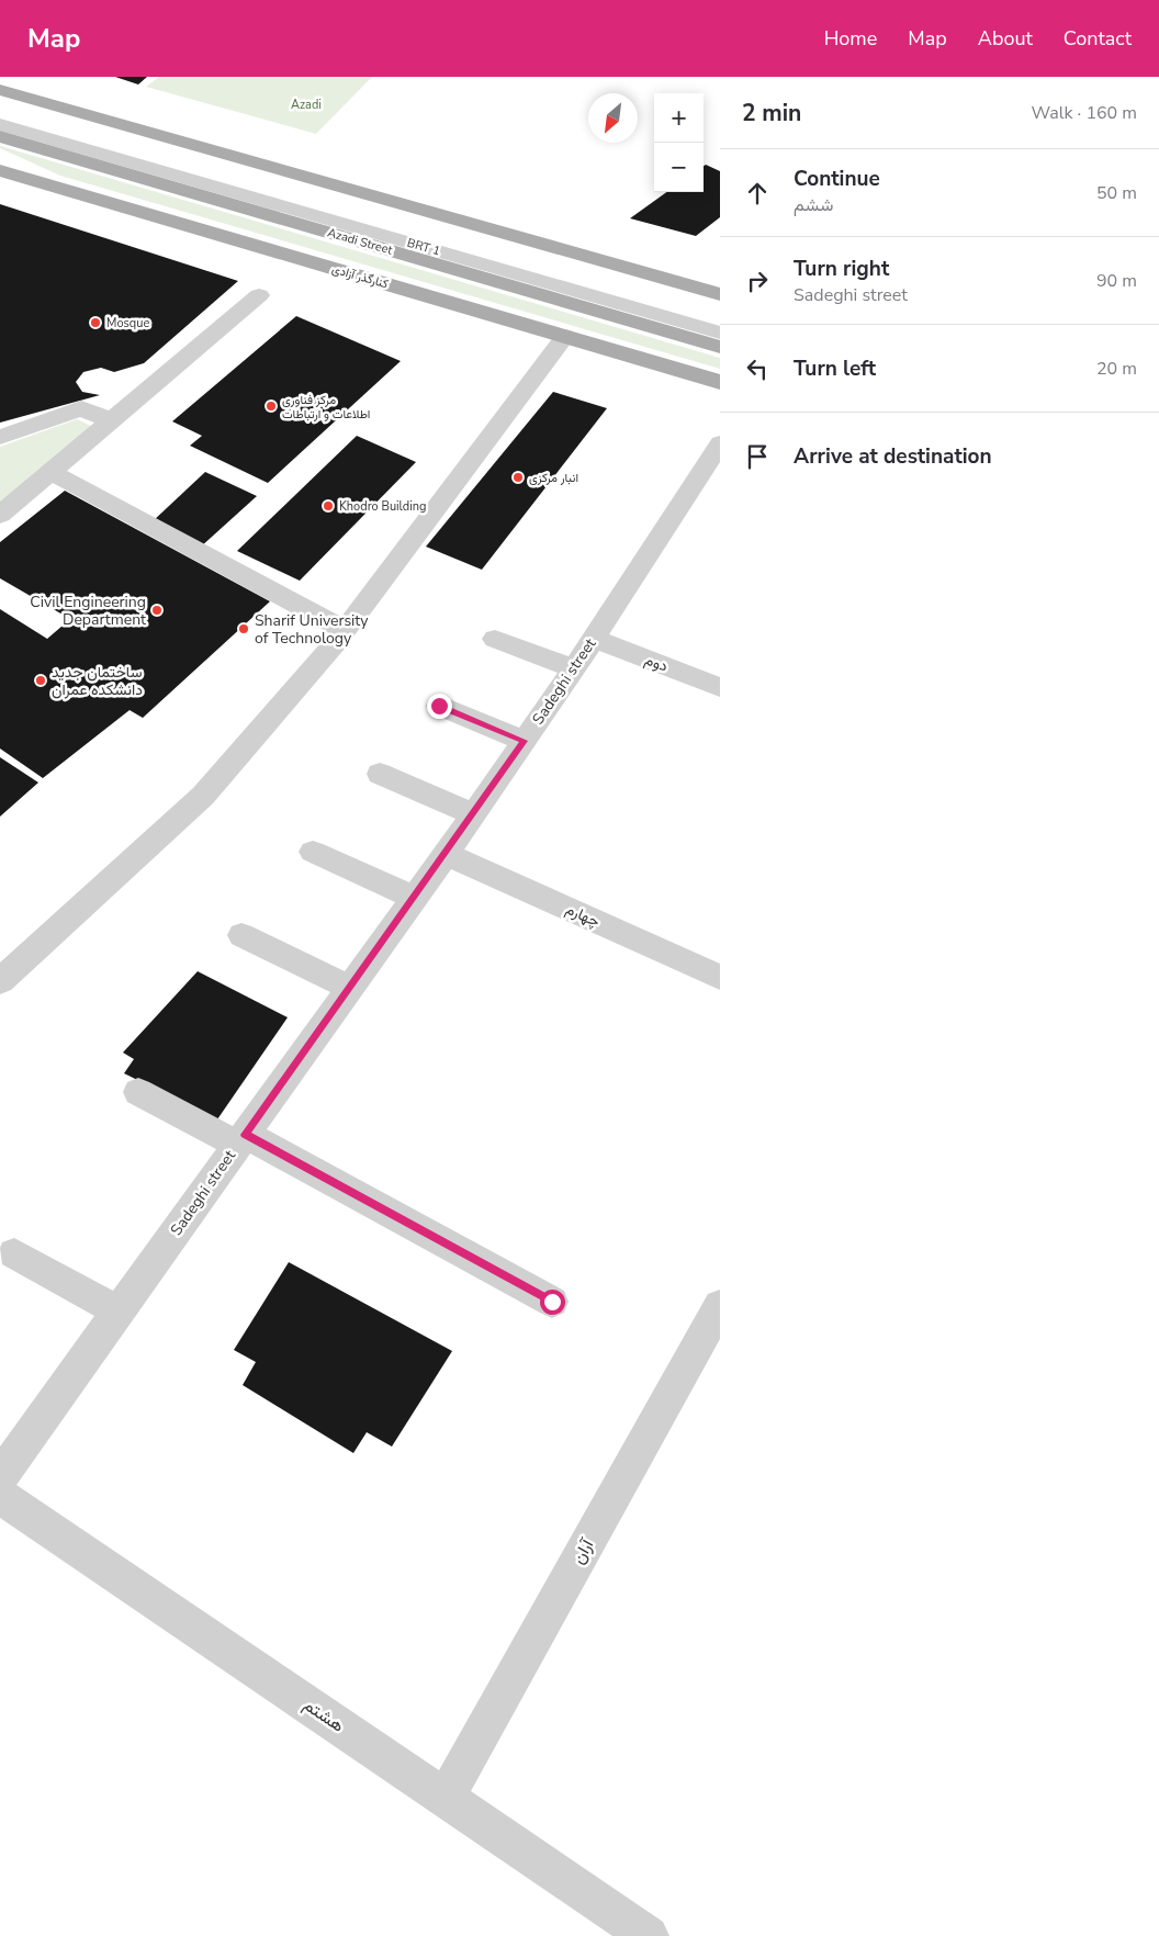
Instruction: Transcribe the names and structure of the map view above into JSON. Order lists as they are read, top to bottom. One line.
{"streets":{"main road":["Azadi Street","کنارگذر آزادی"],"street":["BRT 1","دوم","Sadeghi street","چهارم","آران","هشتم"]},"crossings":[["دوم","Sadeghi street"],["Sadeghi street","چهارم"],["آران","هشتم"]],"parks":["Azadi"],"places":["Mosque","مرکز فناوری اطلاعات و ارتباطات","انبار مرکزی","Khodro Building","Civil Engineering Department","Sharif University of Technology","ساختمان جدید دانشکده عمران"],"north":"bottom left","page":{"header":"Map","nav":["Home","Map","About","Contact"],"heading":["2 min","Walk · 160 m"],"map_buttons":["+","−"],"list":[["Continue","ششم","50 m"],["Turn right","Sadeghi street","90 m"],["Turn left","20 m"],"Arrive at destination"]}}
